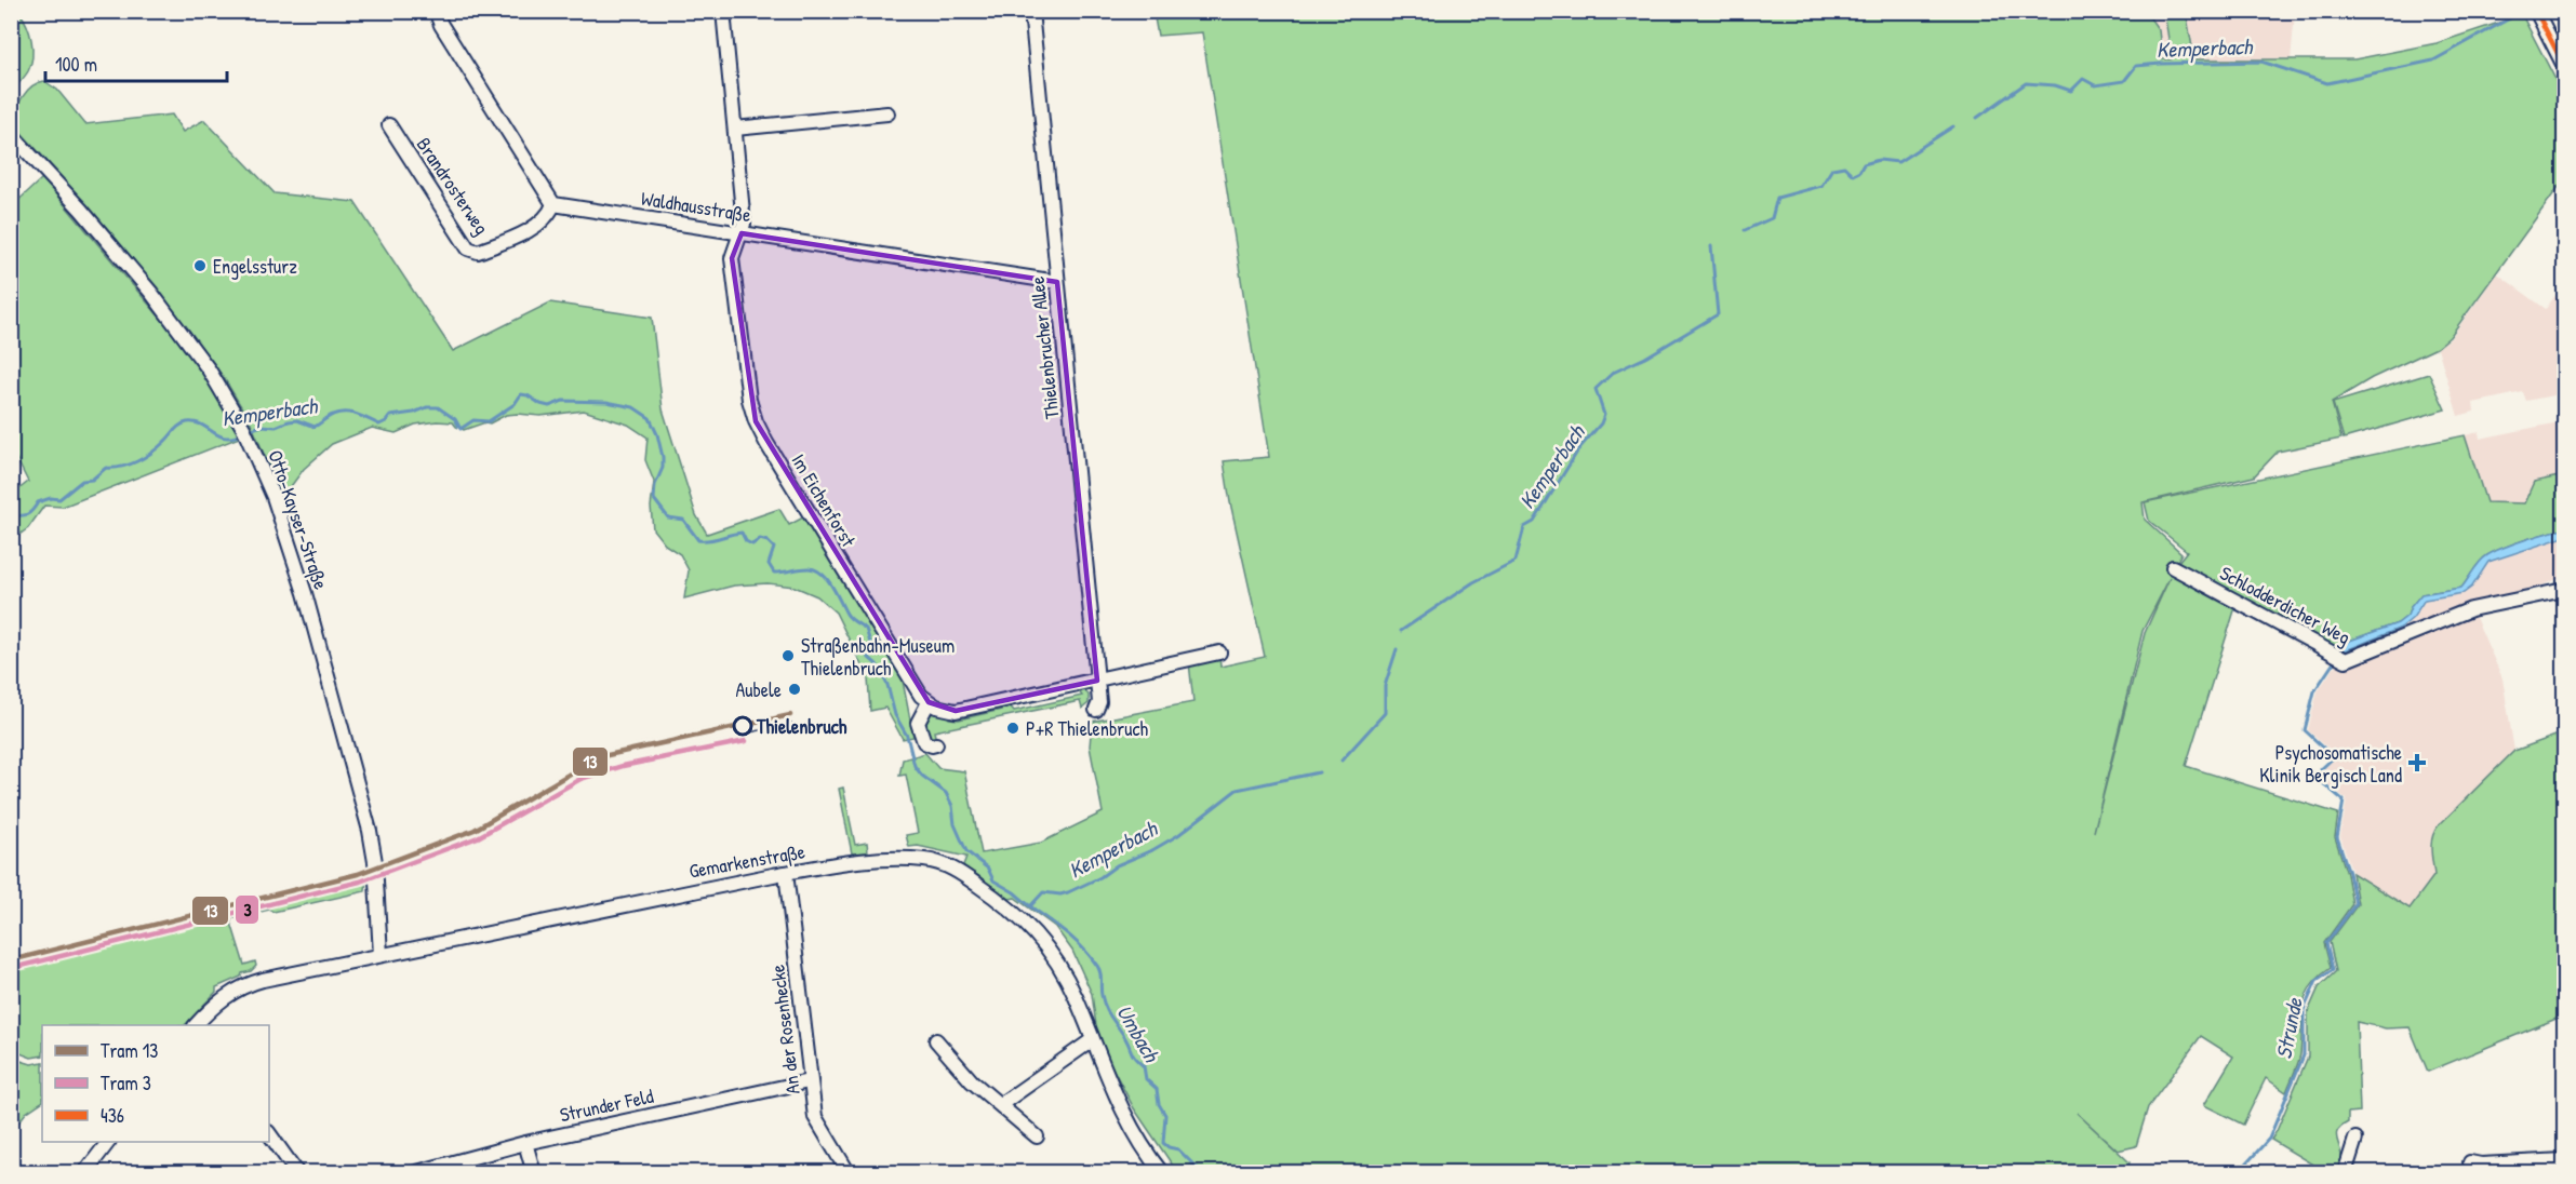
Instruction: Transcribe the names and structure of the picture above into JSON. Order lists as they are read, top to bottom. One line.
{"streets":{"street":["Brandrosterweg","Waldhausstraße","Thielenbrucher Allee","Im Eichenforst","Otto-Kayser-Straße","Schlodderdicher Weg","Gemarkenstraße","An der Rosenhecke","Strunder Feld"]},"crossings":[["Brandrosterweg","Waldhausstraße"],["Waldhausstraße","Thielenbrucher Allee"],["Waldhausstraße","Im Eichenforst"],["Otto-Kayser-Straße","Gemarkenstraße"],["Gemarkenstraße","An der Rosenhecke"],["An der Rosenhecke","Strunder Feld"]],"water":["Kemperbach","Strunde","Umbach"],"places":{"other":["Engelssturz","Straßenbahn-Museum Thielenbruch","Aubele","Thielenbruch","P+R Thielenbruch"],"health":["Psychosomatische Klinik Bergisch Land"]},"lines":["transit line 436","tram line 13","tram line 3"],"legend":["Tram 13","Tram 3","436"],"scale_bar":"100 m"}
